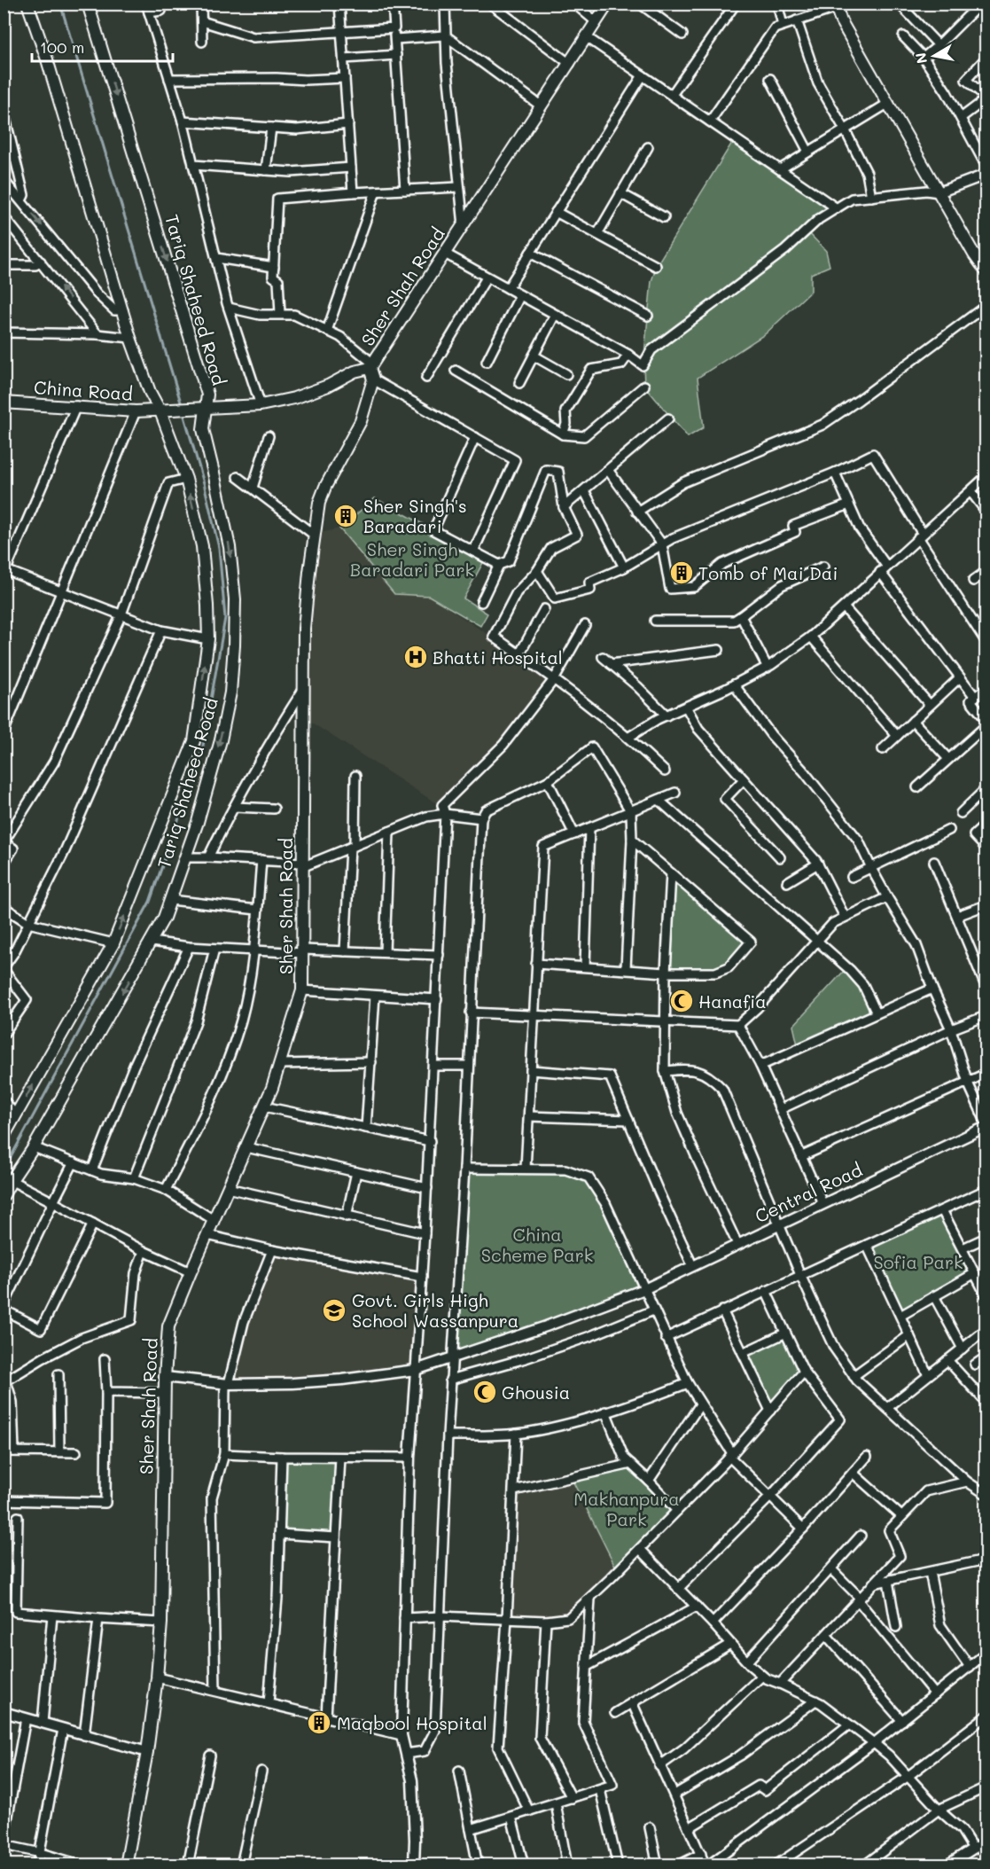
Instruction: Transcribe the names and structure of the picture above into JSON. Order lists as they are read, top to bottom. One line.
{"streets":{"main road":["Sher Shah Road","Tariq Shaheed Road","China Road"],"street":["Central Road"]},"crossings":[["Sher Shah Road","Central Road"],["Tariq Shaheed Road","China Road"]],"parks":["Sher Singh Baradari Park","China Scheme Park","Sofia Park","Makhanpura Park"],"places":{"building":["Sher Singh's Baradari","Tomb of Mai Dai","Maqbool Hospital"],"hospital":["Bhatti Hospital"],"mosque":["Hanafia","Ghousia"],"school or university":["Govt. Girls High School Wassanpura"]},"scale_bar":"100 m","north":"left"}
